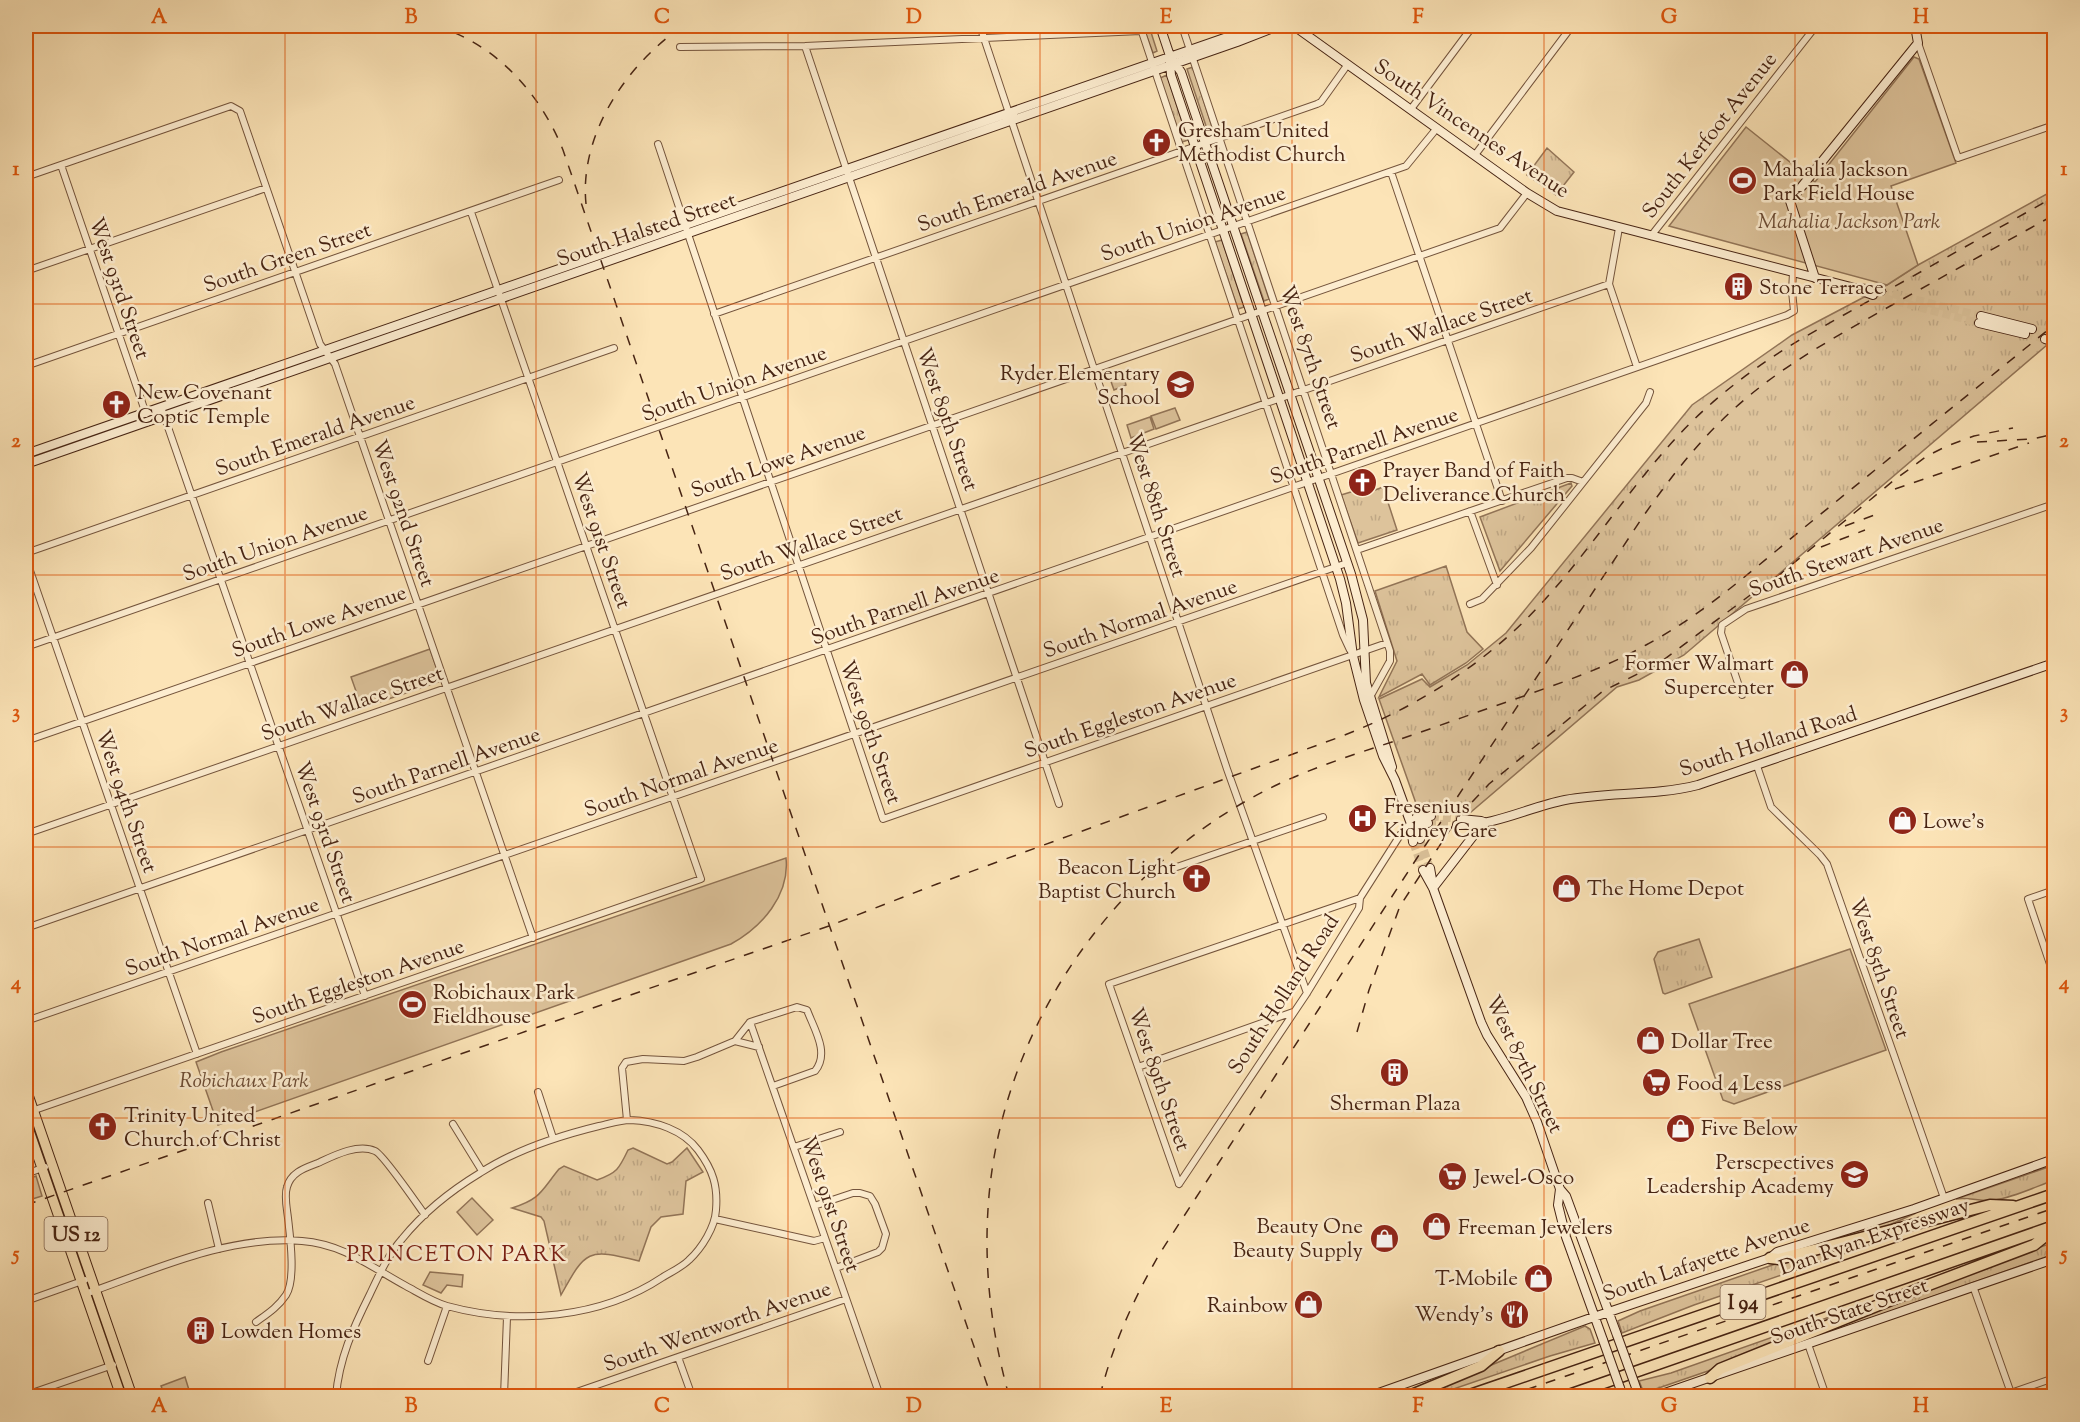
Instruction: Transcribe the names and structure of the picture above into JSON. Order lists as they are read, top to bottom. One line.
{"streets":{"highway":["Dan Ryan Expressway","I 94"],"main road":["South Vincennes Avenue","South Halsted Street","West 87th Street","South Holland Road","US 12","South Lafayette Avenue","South State Street"],"street":["South Kerfoot Avenue","South Emerald Avenue","South Union Avenue","South Green Street","West 93rd Street","South Wallace Street","West 89th Street","South Parnell Avenue","South Lowe Avenue","West 88th Street","West 92nd Street","West 91st Street","South Stewart Avenue","South Normal Avenue","South Eggleston Avenue","West 90th Street","West 94th Street","West 85th Street","South Wentworth Avenue"]},"crossings":[["South Vincennes Avenue","South Kerfoot Avenue"],["South Vincennes Avenue","South Emerald Avenue"],["South Vincennes Avenue","South Union Avenue"],["South Vincennes Avenue","South Parnell Avenue"],["South Vincennes Avenue","South Lowe Avenue"],["South Emerald Avenue","West 93rd Street"],["South Emerald Avenue","West 87th Street"],["South Emerald Avenue","West 89th Street"],["South Emerald Avenue","West 88th Street"],["South Emerald Avenue","West 92nd Street"],["South Emerald Avenue","West 91st Street"],["South Emerald Avenue","West 90th Street"],["South Union Avenue","West 93rd Street"],["South Union Avenue","West 87th Street"],["South Union Avenue","West 89th Street"],["South Union Avenue","West 88th Street"],["South Union Avenue","West 92nd Street"],["South Union Avenue","West 91st Street"],["South Union Avenue","West 90th Street"],["South Union Avenue","West 94th Street"],["South Halsted Street","West 93rd Street"],["South Halsted Street","West 87th Street"],["South Halsted Street","West 89th Street"],["South Halsted Street","West 88th Street"],["South Halsted Street","West 92nd Street"],["South Halsted Street","West 91st Street"],["South Halsted Street","West 90th Street"],["South Green Street","West 93rd Street"],["South Green Street","West 92nd Street"],["South Green Street","West 91st Street"],["West 93rd Street","South Wallace Street"],["West 93rd Street","South Parnell Avenue"],["West 93rd Street","South Lowe Avenue"],["West 93rd Street","West 92nd Street"],["West 93rd Street","South Normal Avenue"],["West 93rd Street","South Eggleston Avenue"],["South Wallace Street","West 87th Street"],["South Wallace Street","West 89th Street"],["South Wallace Street","West 88th Street"],["South Wallace Street","West 92nd Street"],["South Wallace Street","West 91st Street"],["South Wallace Street","West 90th Street"],["South Wallace Street","West 94th Street"],["West 87th Street","South Parnell Avenue"],["West 87th Street","South Lowe Avenue"],["West 87th Street","South Normal Avenue"],["West 87th Street","South Eggleston Avenue"],["West 87th Street","South Holland Road"],["West 87th Street","South Lafayette Avenue"],["West 89th Street","South Parnell Avenue"],["West 89th Street","South Lowe Avenue"],["West 89th Street","West 88th Street"],["West 89th Street","South Normal Avenue"],["West 89th Street","South Eggleston Avenue"],["West 89th Street","South Holland Road"],["South Parnell Avenue","West 88th Street"],["South Parnell Avenue","West 92nd Street"],["South Parnell Avenue","West 91st Street"],["South Parnell Avenue","West 90th Street"],["South Parnell Avenue","West 94th Street"],["South Lowe Avenue","West 88th Street"],["South Lowe Avenue","West 92nd Street"],["South Lowe Avenue","West 91st Street"],["South Lowe Avenue","West 90th Street"],["South Lowe Avenue","West 94th Street"],["West 88th Street","South Normal Avenue"],["West 88th Street","South Eggleston Avenue"],["West 88th Street","South Holland Road"],["West 92nd Street","South Normal Avenue"],["West 92nd Street","South Eggleston Avenue"],["West 91st Street","South Normal Avenue"],["West 91st Street","South Eggleston Avenue"],["West 91st Street","South Wentworth Avenue"],["South Normal Avenue","West 90th Street"],["South Normal Avenue","West 94th Street"],["South Eggleston Avenue","West 90th Street"],["South Eggleston Avenue","West 94th Street"],["South Eggleston Avenue","US 12"],["South Holland Road","West 85th Street"],["West 85th Street","South Lafayette Avenue"]],"districts":["PRINCETON PARK"],"parks":["Mahalia Jackson Park","Robichaux Park"],"places":{"church":["Gresham United Methodist Church","New Covenant Coptic Temple","Prayer Band of Faith Deliverance Church","Beacon Light Baptist Church","Trinity United Church of Christ"],"sports":["Mahalia Jackson Park Field House","Robichaux Park Fieldhouse"],"building":["Stone Terrace","Sherman Plaza","Lowden Homes"],"school or university":["Ryder Elementary School","Perscpectives Leadership Academy"],"shop":["Former Walmart Supercenter","Lowe's","The Home Depot","Dollar Tree","Five Below","Freeman Jewelers","Beauty One Beauty Supply","T-Mobile","Rainbow"],"hospital":["Fresenius Kidney Care"],"supermarket":["Food 4 Less","Jewel-Osco"],"restaurant":["Wendy's"]},"grid":{"columns":["A","B","C","D","E","F","G","H"],"rows":["1","2","3","4","5"]}}
